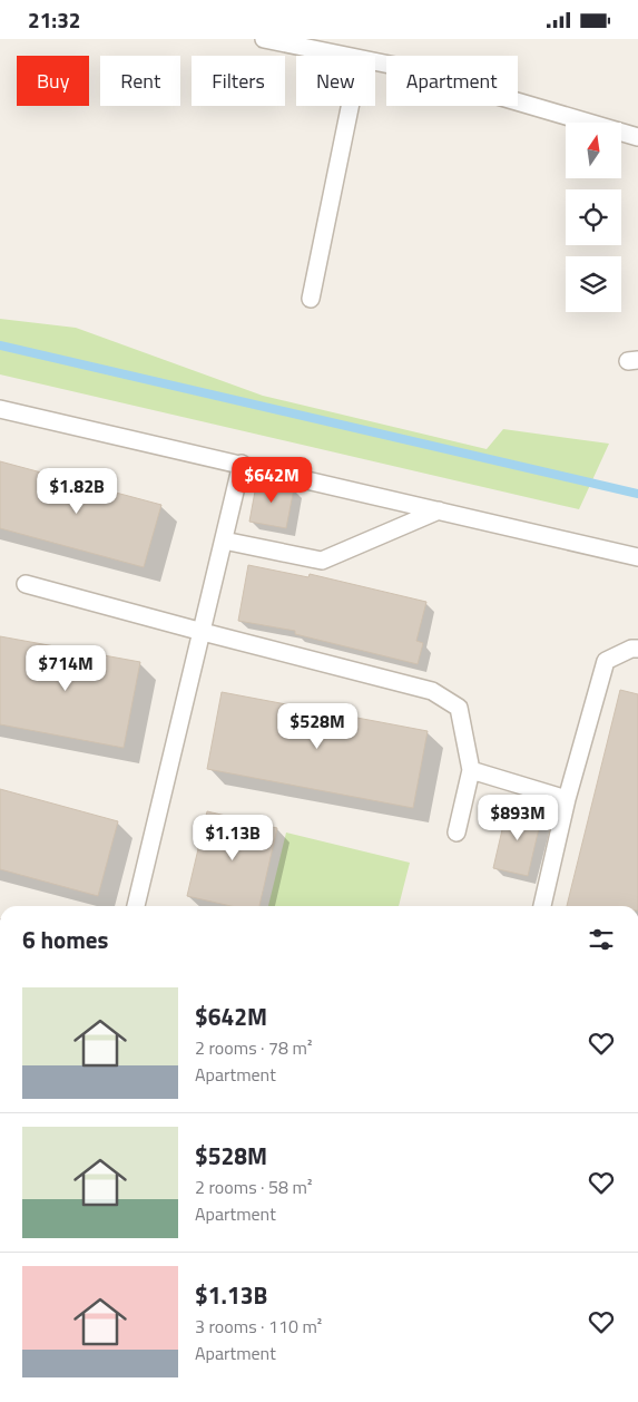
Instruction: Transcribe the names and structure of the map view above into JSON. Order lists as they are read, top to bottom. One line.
{"north":"top","page":{"status":"21:32","chip":["Buy","Rent","Filters","New","Apartment"],"price":["$642M","$1.82B","$714M","$528M","$893M","$1.13B"],"heading":"6 homes","list":[{"name":"$642M","note":"2 rooms · 78 m² · Apartment"},{"name":"$528M","note":"2 rooms · 58 m² · Apartment"},{"name":"$1.13B","note":"3 rooms · 110 m² · Apartment"}]}}
